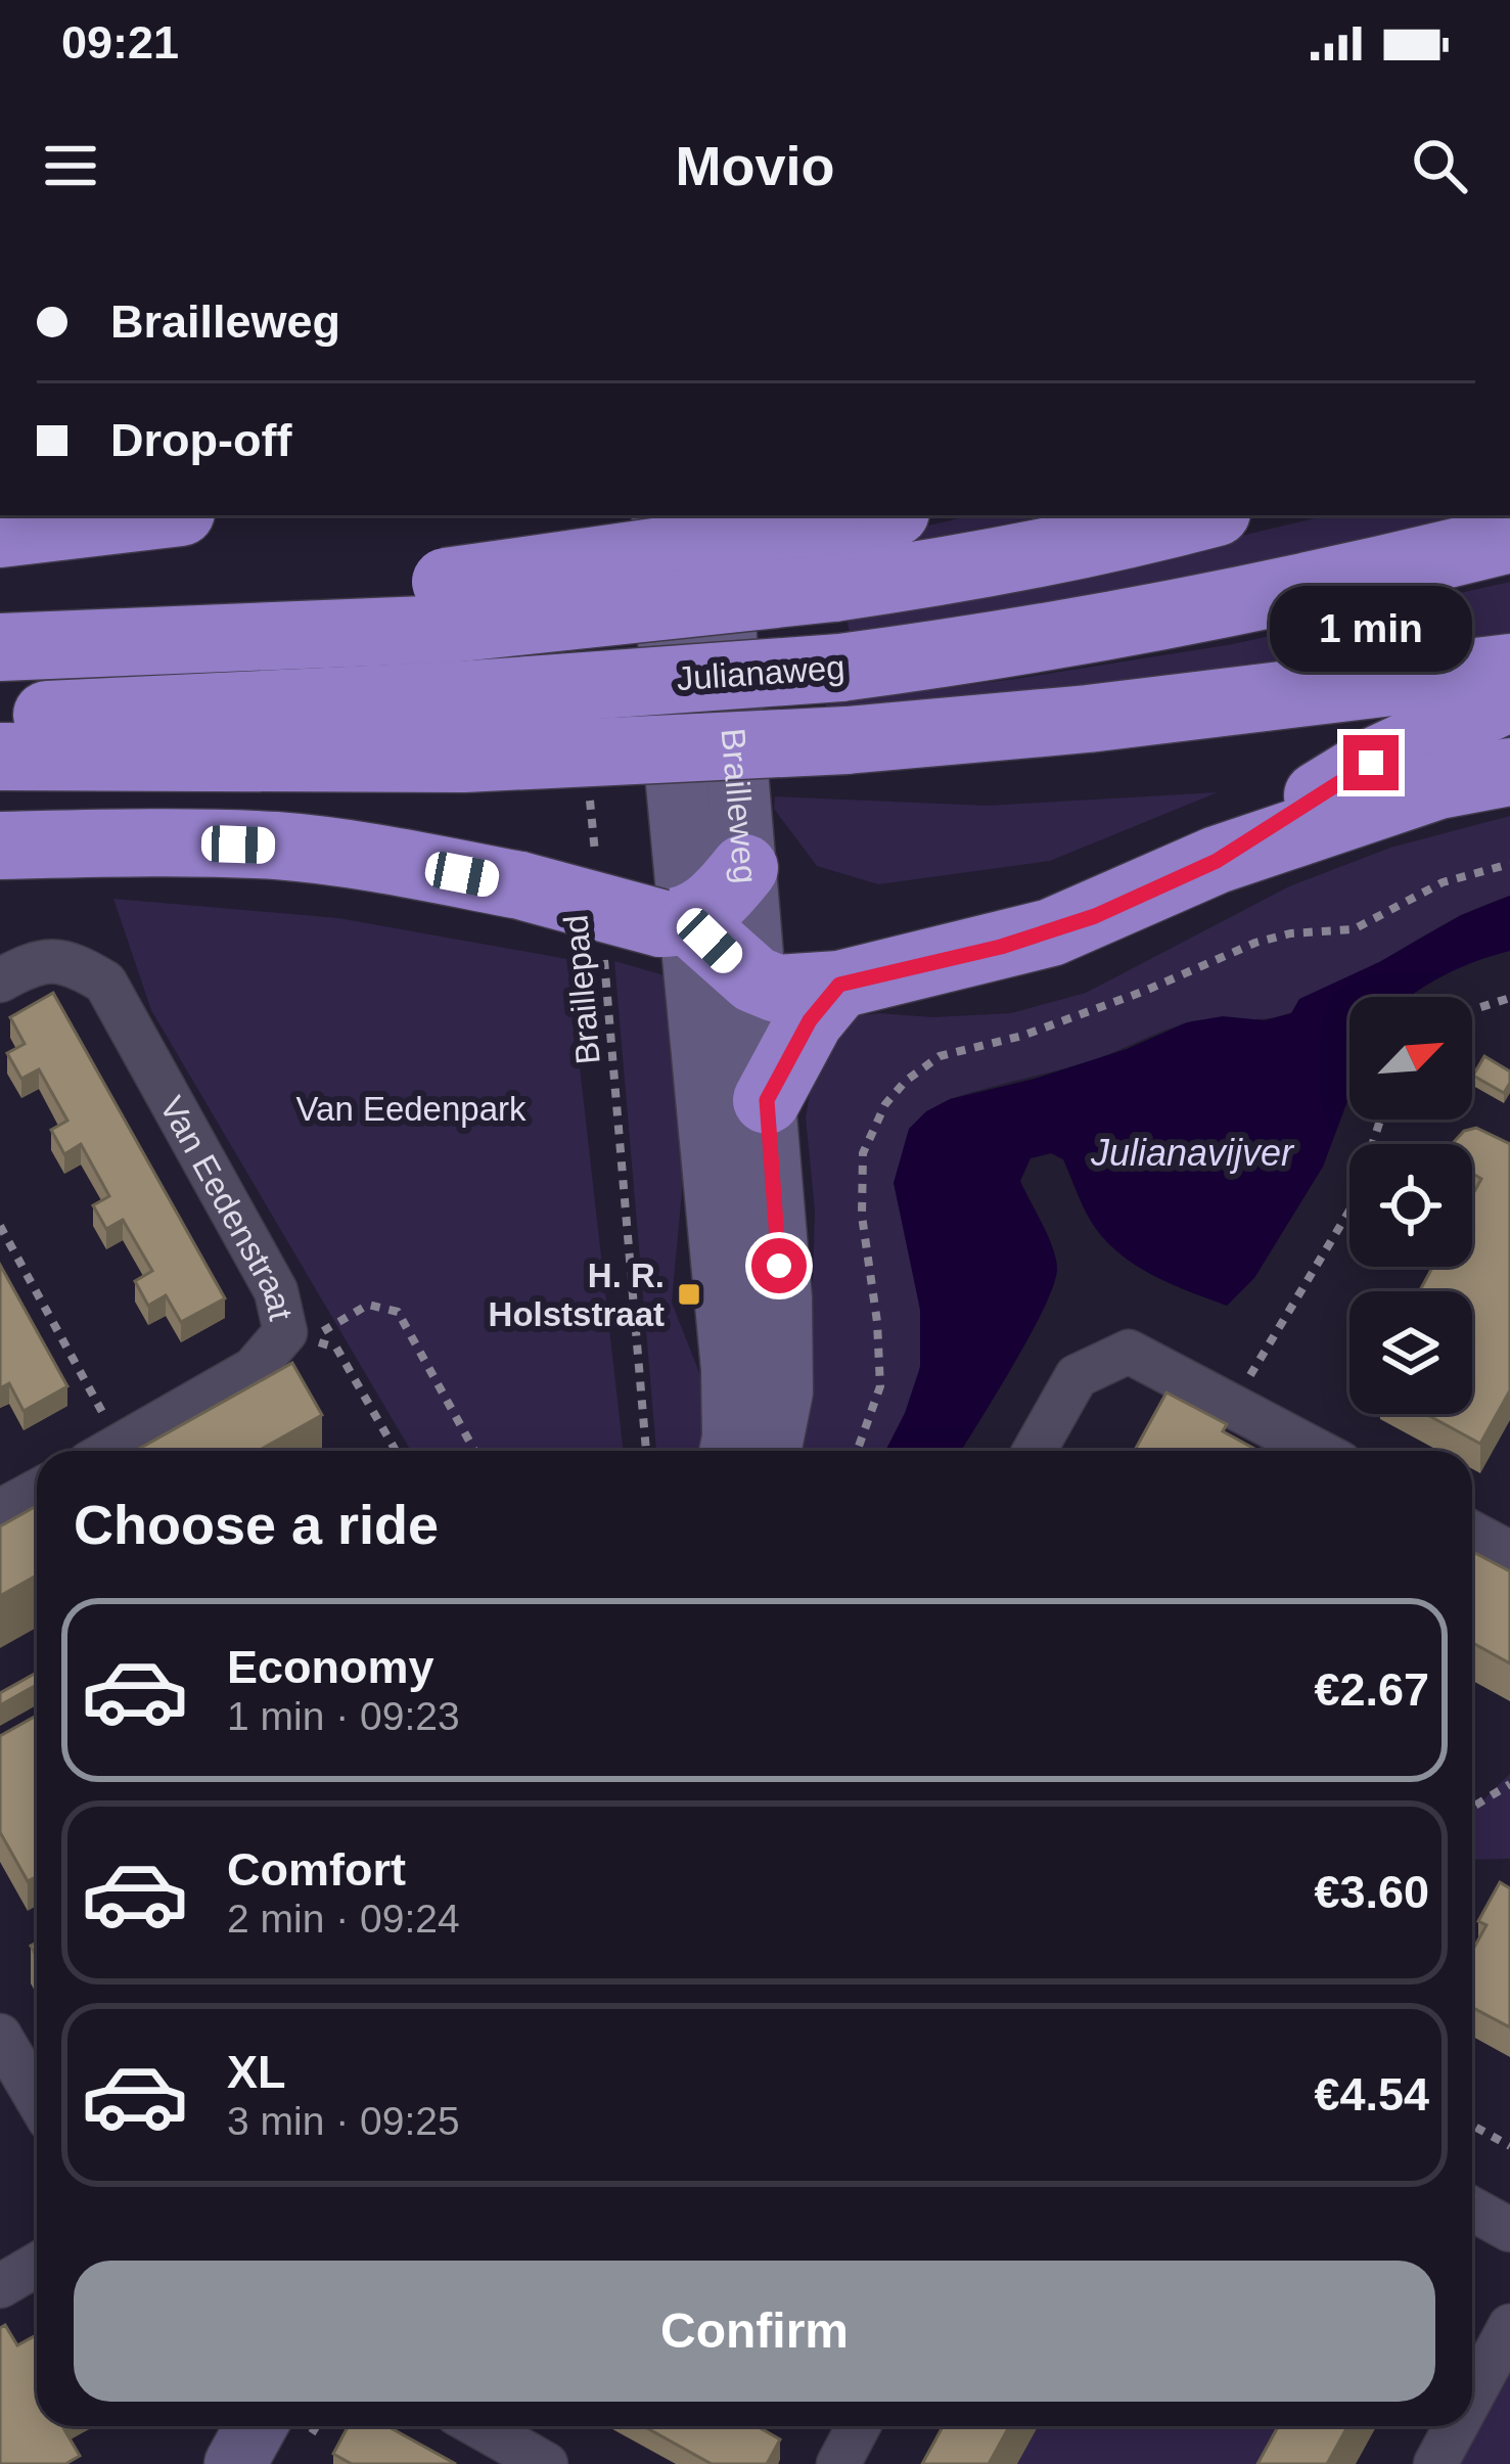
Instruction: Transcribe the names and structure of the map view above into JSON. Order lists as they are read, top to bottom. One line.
{"streets":{"highway":["Julianaweg"],"street":["Brailleweg","Van Eedenstraat"],"path":["Braillepad"]},"crossings":[["Brailleweg","Braillepad"]],"water":["Julianavijver"],"parks":["Van Eedenpark"],"places":{"transit":["H. R. Holststraat"]},"north":"top right","page":{"status":"09:21","header":"Movio","banner":["Brailleweg","Drop-off"],"bubble":"1 min","heading":"Choose a ride","list":[{"name":"Economy","note":"1 min · 09:23","value":"€2.67"},{"name":"Comfort","note":"2 min · 09:24","value":"€3.60"},{"name":"XL","note":"3 min · 09:25","value":"€4.54"}],"buttons":"Confirm"}}
